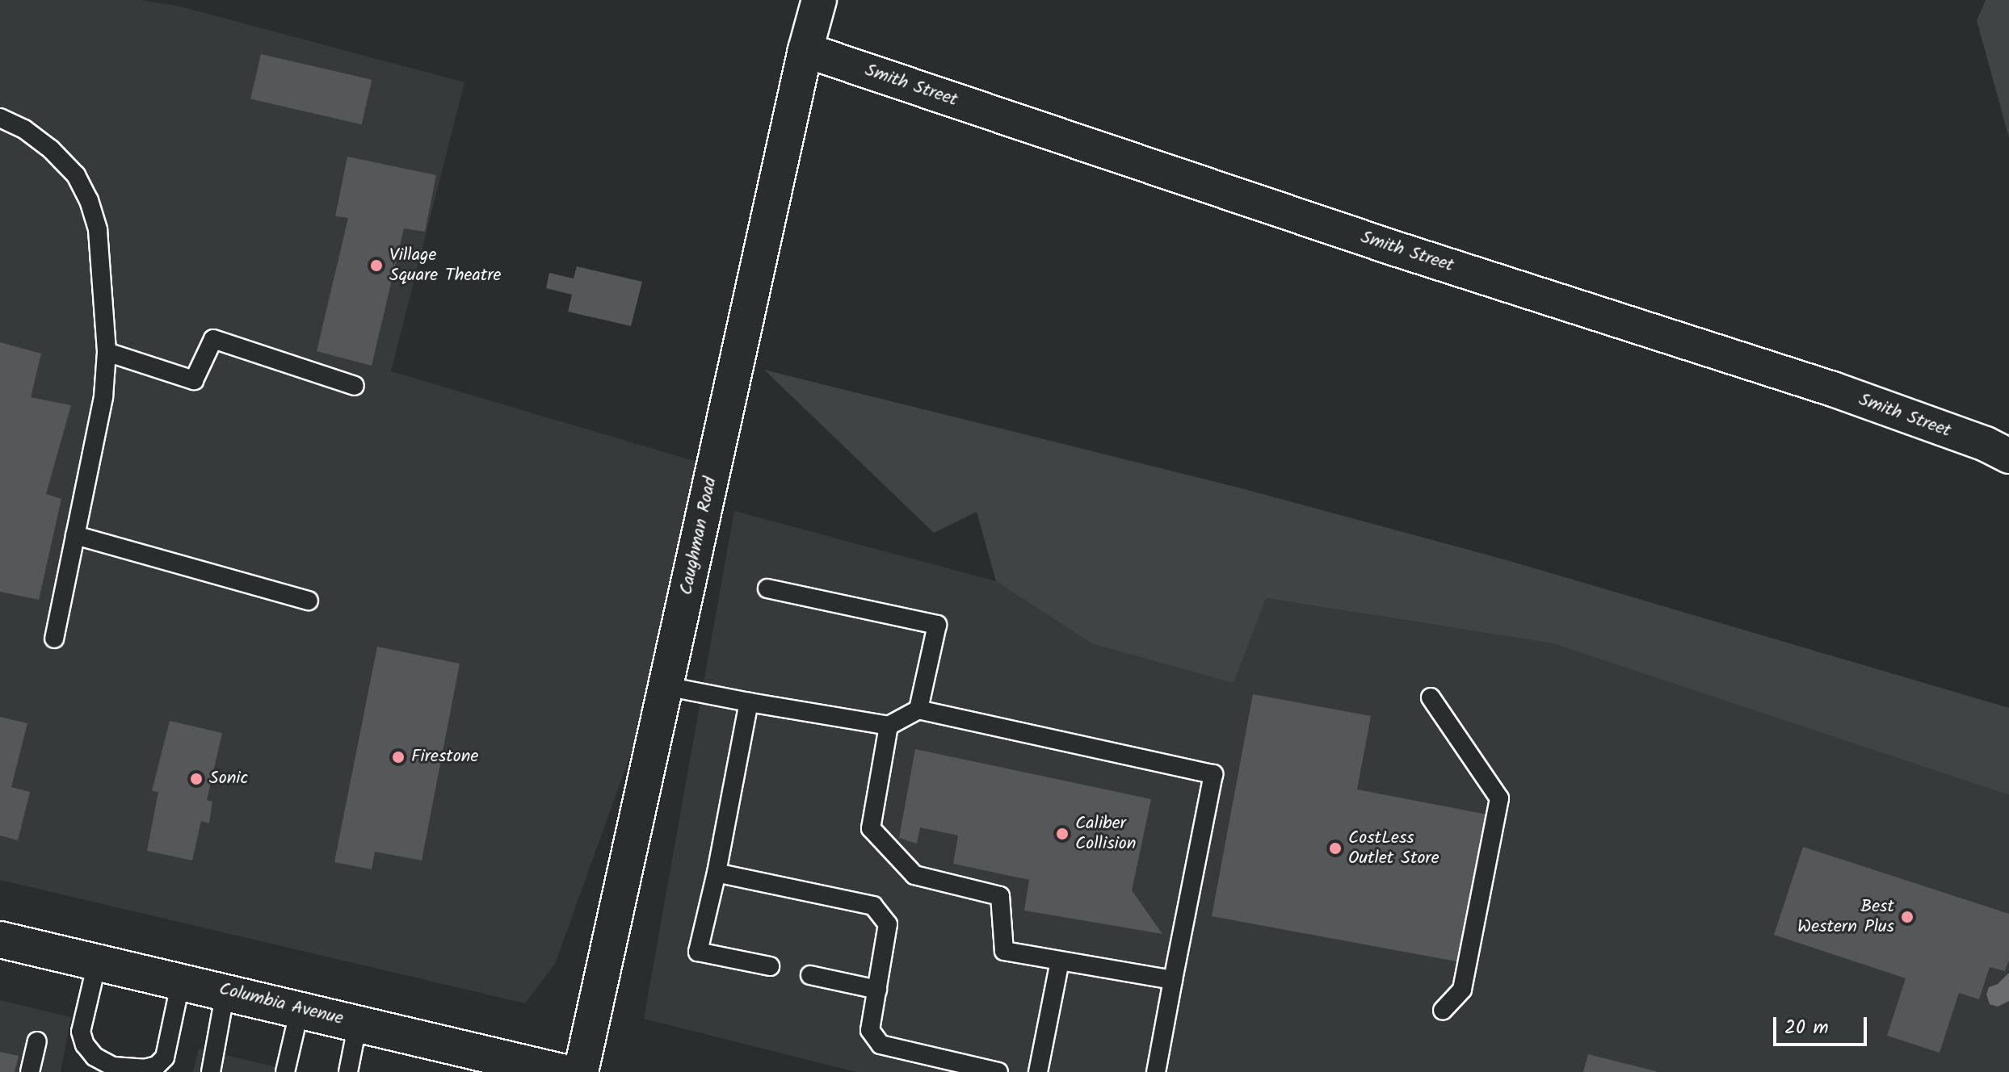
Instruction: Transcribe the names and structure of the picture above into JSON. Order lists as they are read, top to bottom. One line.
{"streets":{"main road":["Columbia Avenue"],"street":["Smith Street","Caughman Road"]},"crossings":[["Smith Street","Caughman Road"]],"places":["Village Square Theatre","Firestone","Sonic","Caliber Collision","CostLess Outlet Store","Best Western Plus"],"scale_bar":"20 m"}
